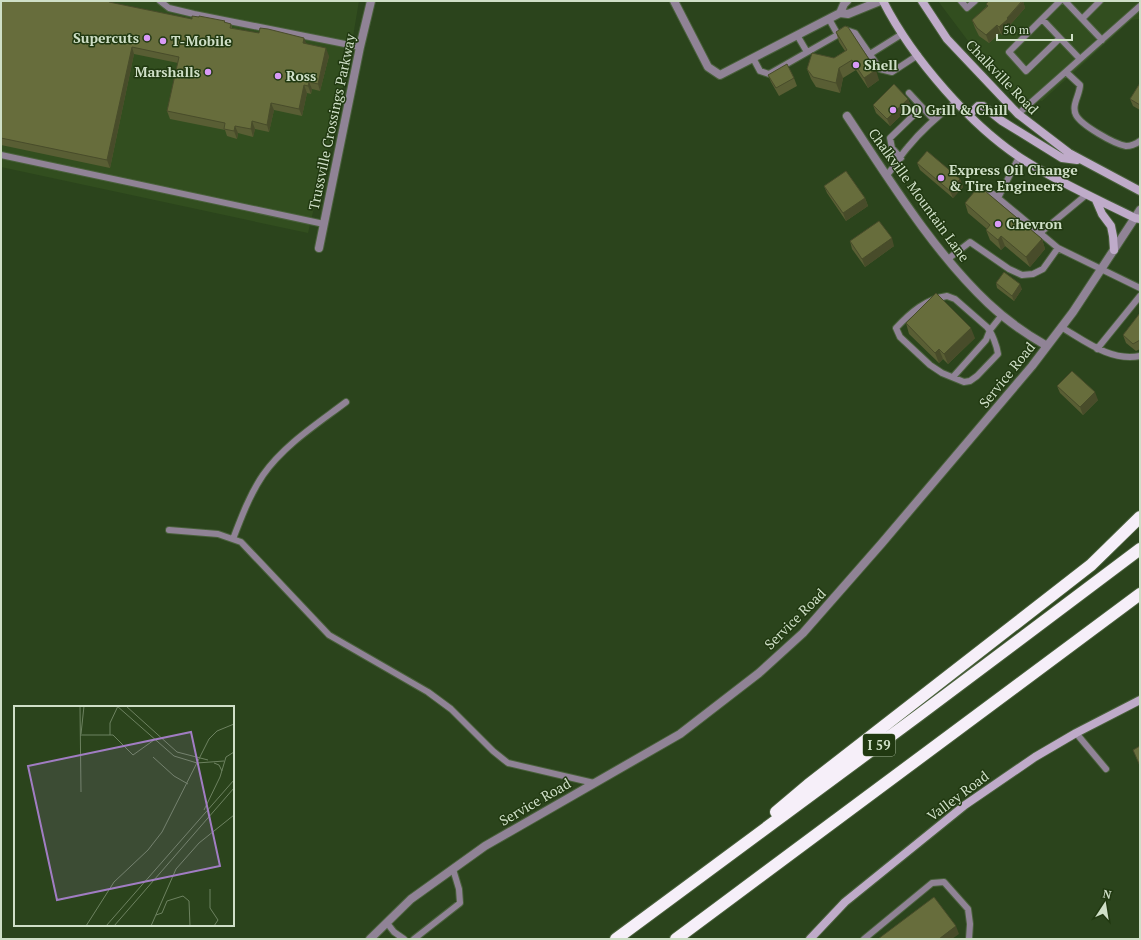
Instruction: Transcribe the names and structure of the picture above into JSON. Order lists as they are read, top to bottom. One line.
{"streets":{"highway":["I 59"],"main road":["Chalkville Road","Valley Road"],"street":["Trussville Crossings Parkway","Chalkville Mountain Lane","Service Road"]},"crossings":[["Chalkville Mountain Lane","Service Road"]],"places":["Supercuts","T-Mobile","Shell","Marshalls","Ross","DQ Grill & Chill","Express Oil Change & Tire Engineers","Chevron"],"scale_bar":"50 m","north":"top"}
